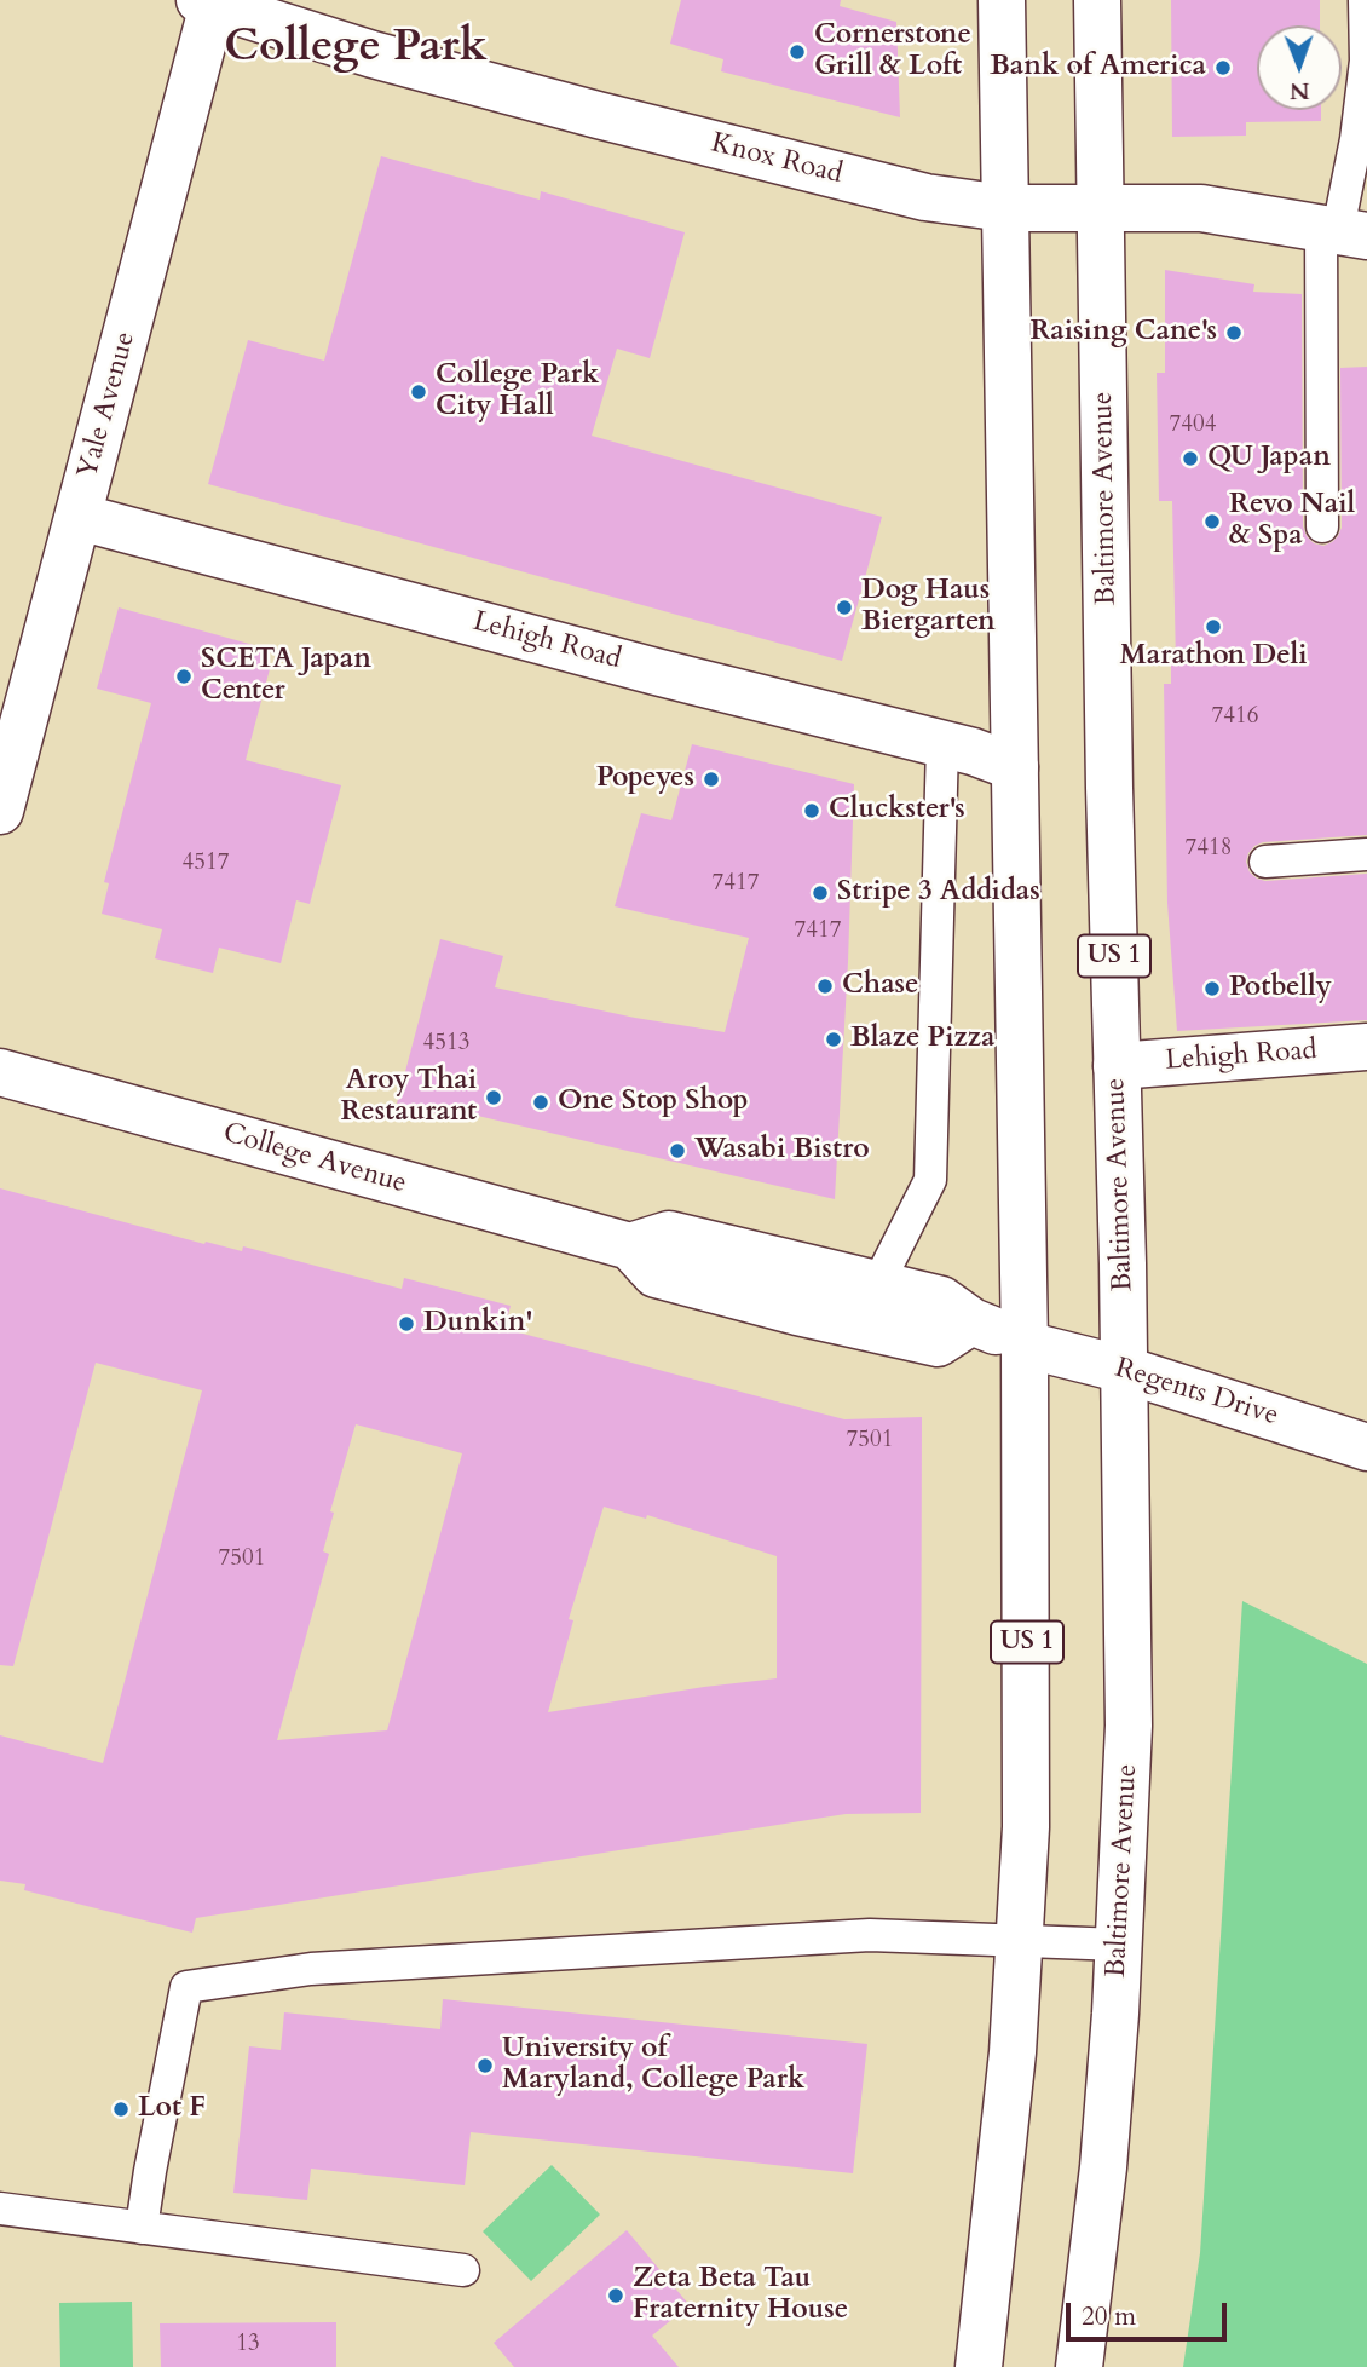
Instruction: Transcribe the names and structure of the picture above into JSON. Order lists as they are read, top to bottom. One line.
{"streets":{"street":["Knox Road","Yale Avenue","Baltimore Avenue","Lehigh Road","US 1","College Avenue","Regents Drive"]},"crossings":[["Knox Road","Yale Avenue"],["Knox Road","Baltimore Avenue"],["Knox Road","US 1"],["Yale Avenue","Lehigh Road"],["Baltimore Avenue","Lehigh Road"],["Baltimore Avenue","Regents Drive"],["Lehigh Road","US 1"],["US 1","Regents Drive"]],"districts":["College Park"],"places":["Cornerstone Grill & Loft","Bank of America","Raising Cane's","College Park City Hall","QU Japan","Revo Nail & Spa","Dog Haus Biergarten","Marathon Deli","SCETA Japan Center","Popeyes","Cluckster's","Stripe 3 Addidas","Chase","Potbelly","Blaze Pizza","Aroy Thai Restaurant","One Stop Shop","Wasabi Bistro","Dunkin'","University of Maryland, College Park","Lot F","Zeta Beta Tau Fraternity House"],"house_numbers":["7404","7416","7418","4517","7417","7417","4513","7501","7501","13"],"scale_bar":"20 m","north":"bottom"}
